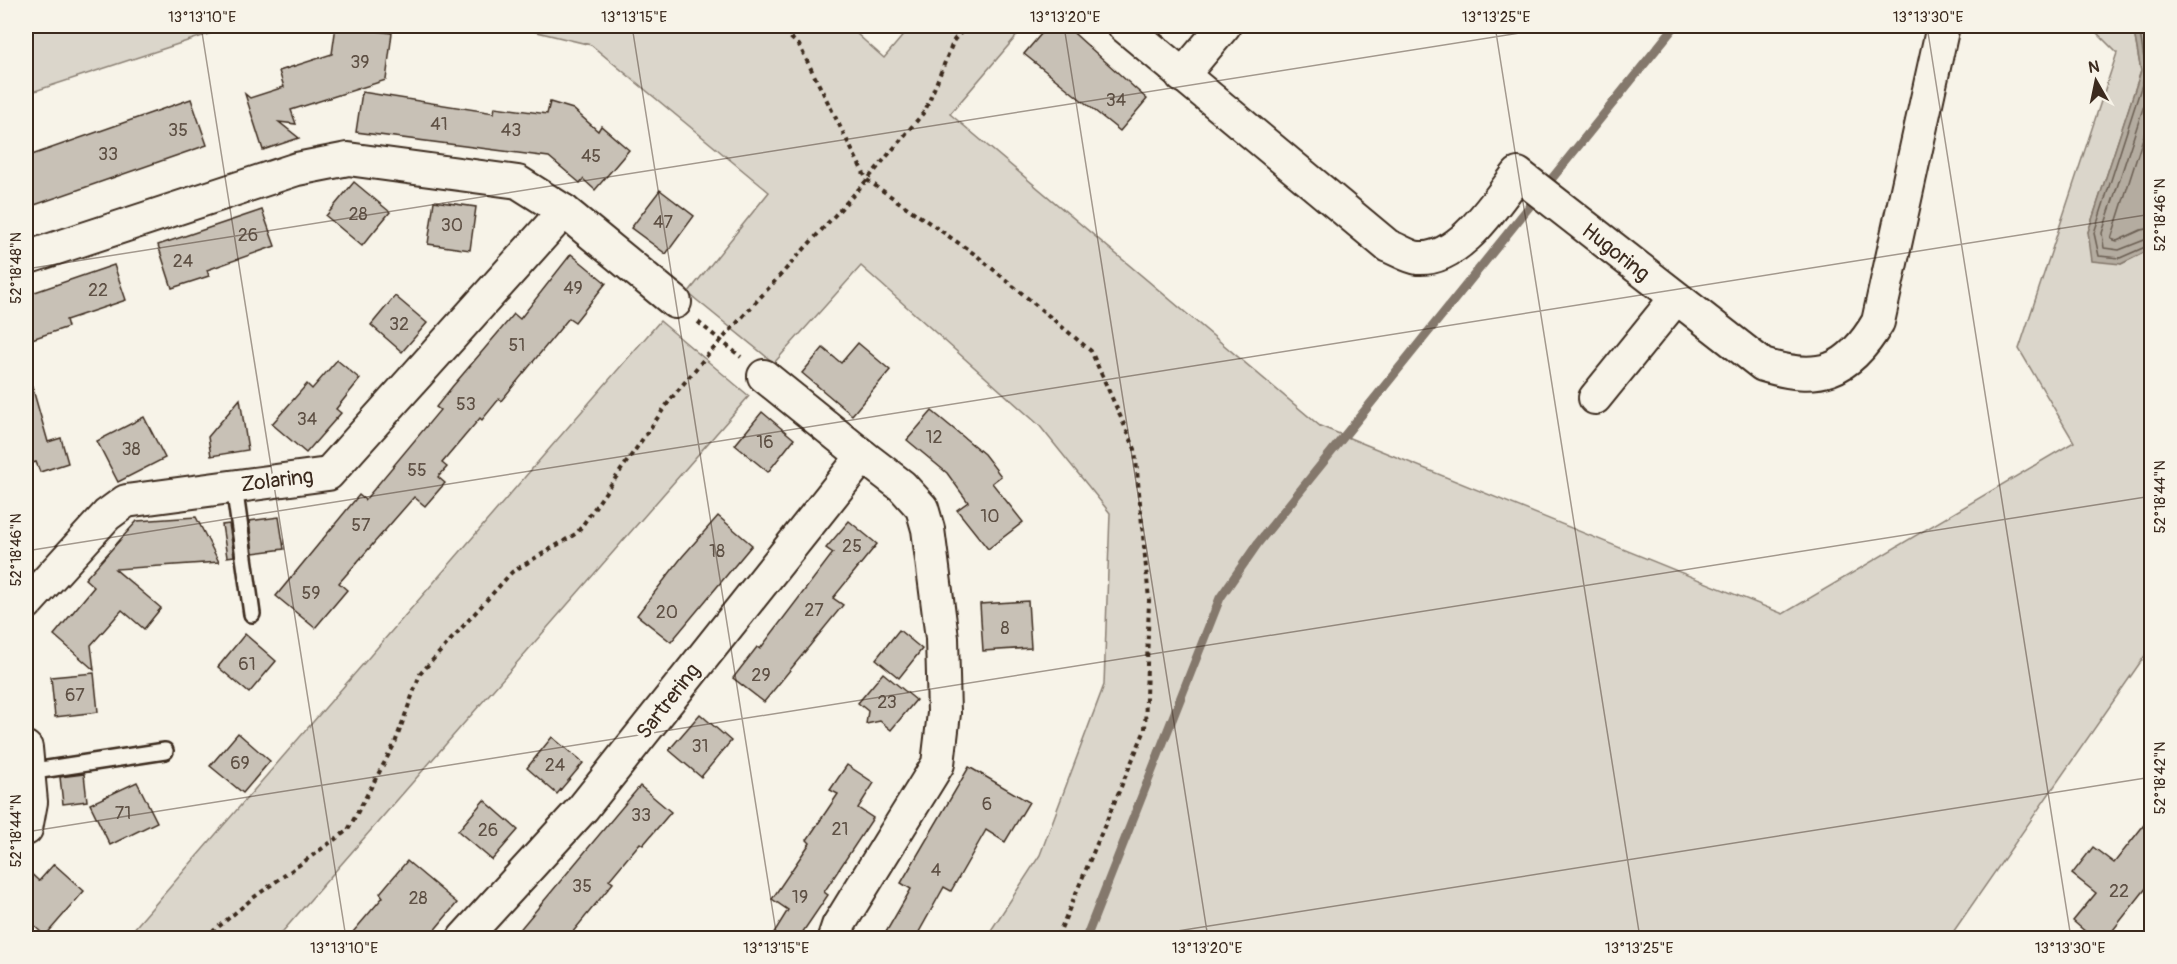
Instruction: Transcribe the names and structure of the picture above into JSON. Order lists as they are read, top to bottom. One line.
{"streets":{"street":["Hugoring","Zolaring","Sartrering"]},"house_numbers":["39","34","41","35","43","33","45","28","47","30","26","24","49","22","32","51","53","34","12","16","38","55","10","57","25","18","59","27","20","8","61","29","67","23","31","69","24","6","71","33","21","26","4","35","22","19","28"],"north":"top","coordinates":["13°13'10\"E","13°13'15\"E","13°13'20\"E","13°13'25\"E","13°13'30\"E","52°18'46\"N","52°18'48\"N","52°18'44\"N","52°18'42\"N"]}
